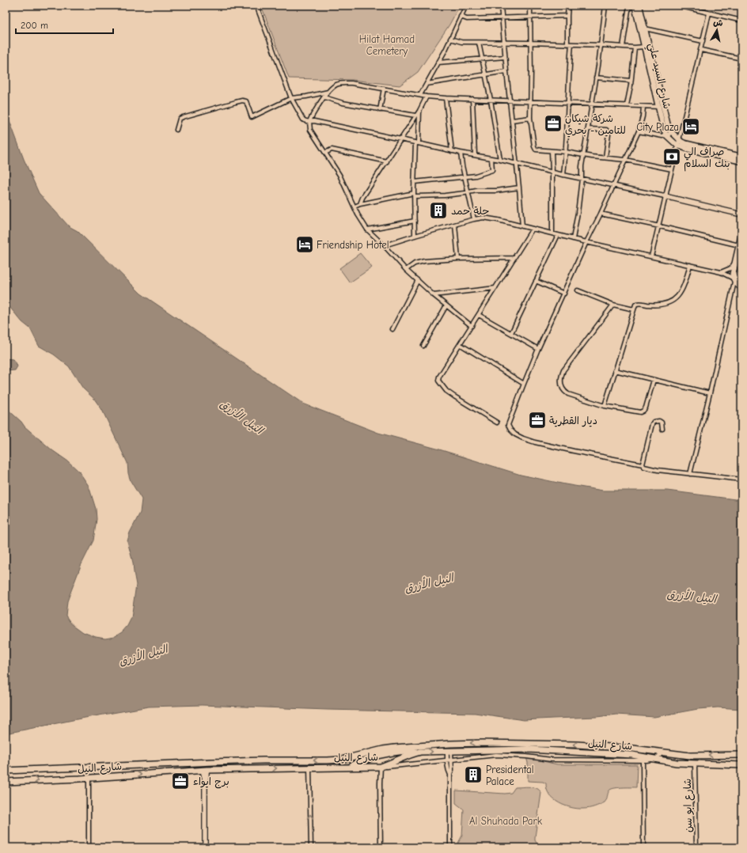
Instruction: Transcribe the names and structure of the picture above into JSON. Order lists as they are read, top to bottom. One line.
{"streets":{"main road":["شارع السيد علي","شارع النيل"],"street":["شارع ابو سن"]},"crossings":[["شارع النيل","شارع ابو سن"]],"water":["النيل الأزرق"],"parks":["Hilat Hamad Cemetery","Al Shuhada Park"],"places":{"office":["شركة شيكان للتامين - بحري","ديار القطرية","برج ايواء"],"hotel":["City Plaza","Friendship Hotel"],"bank":["صراف الي بنك السلام"],"building":["حلة حمد","Presidental Palace"]},"scale_bar":"200 m","north":"top"}
